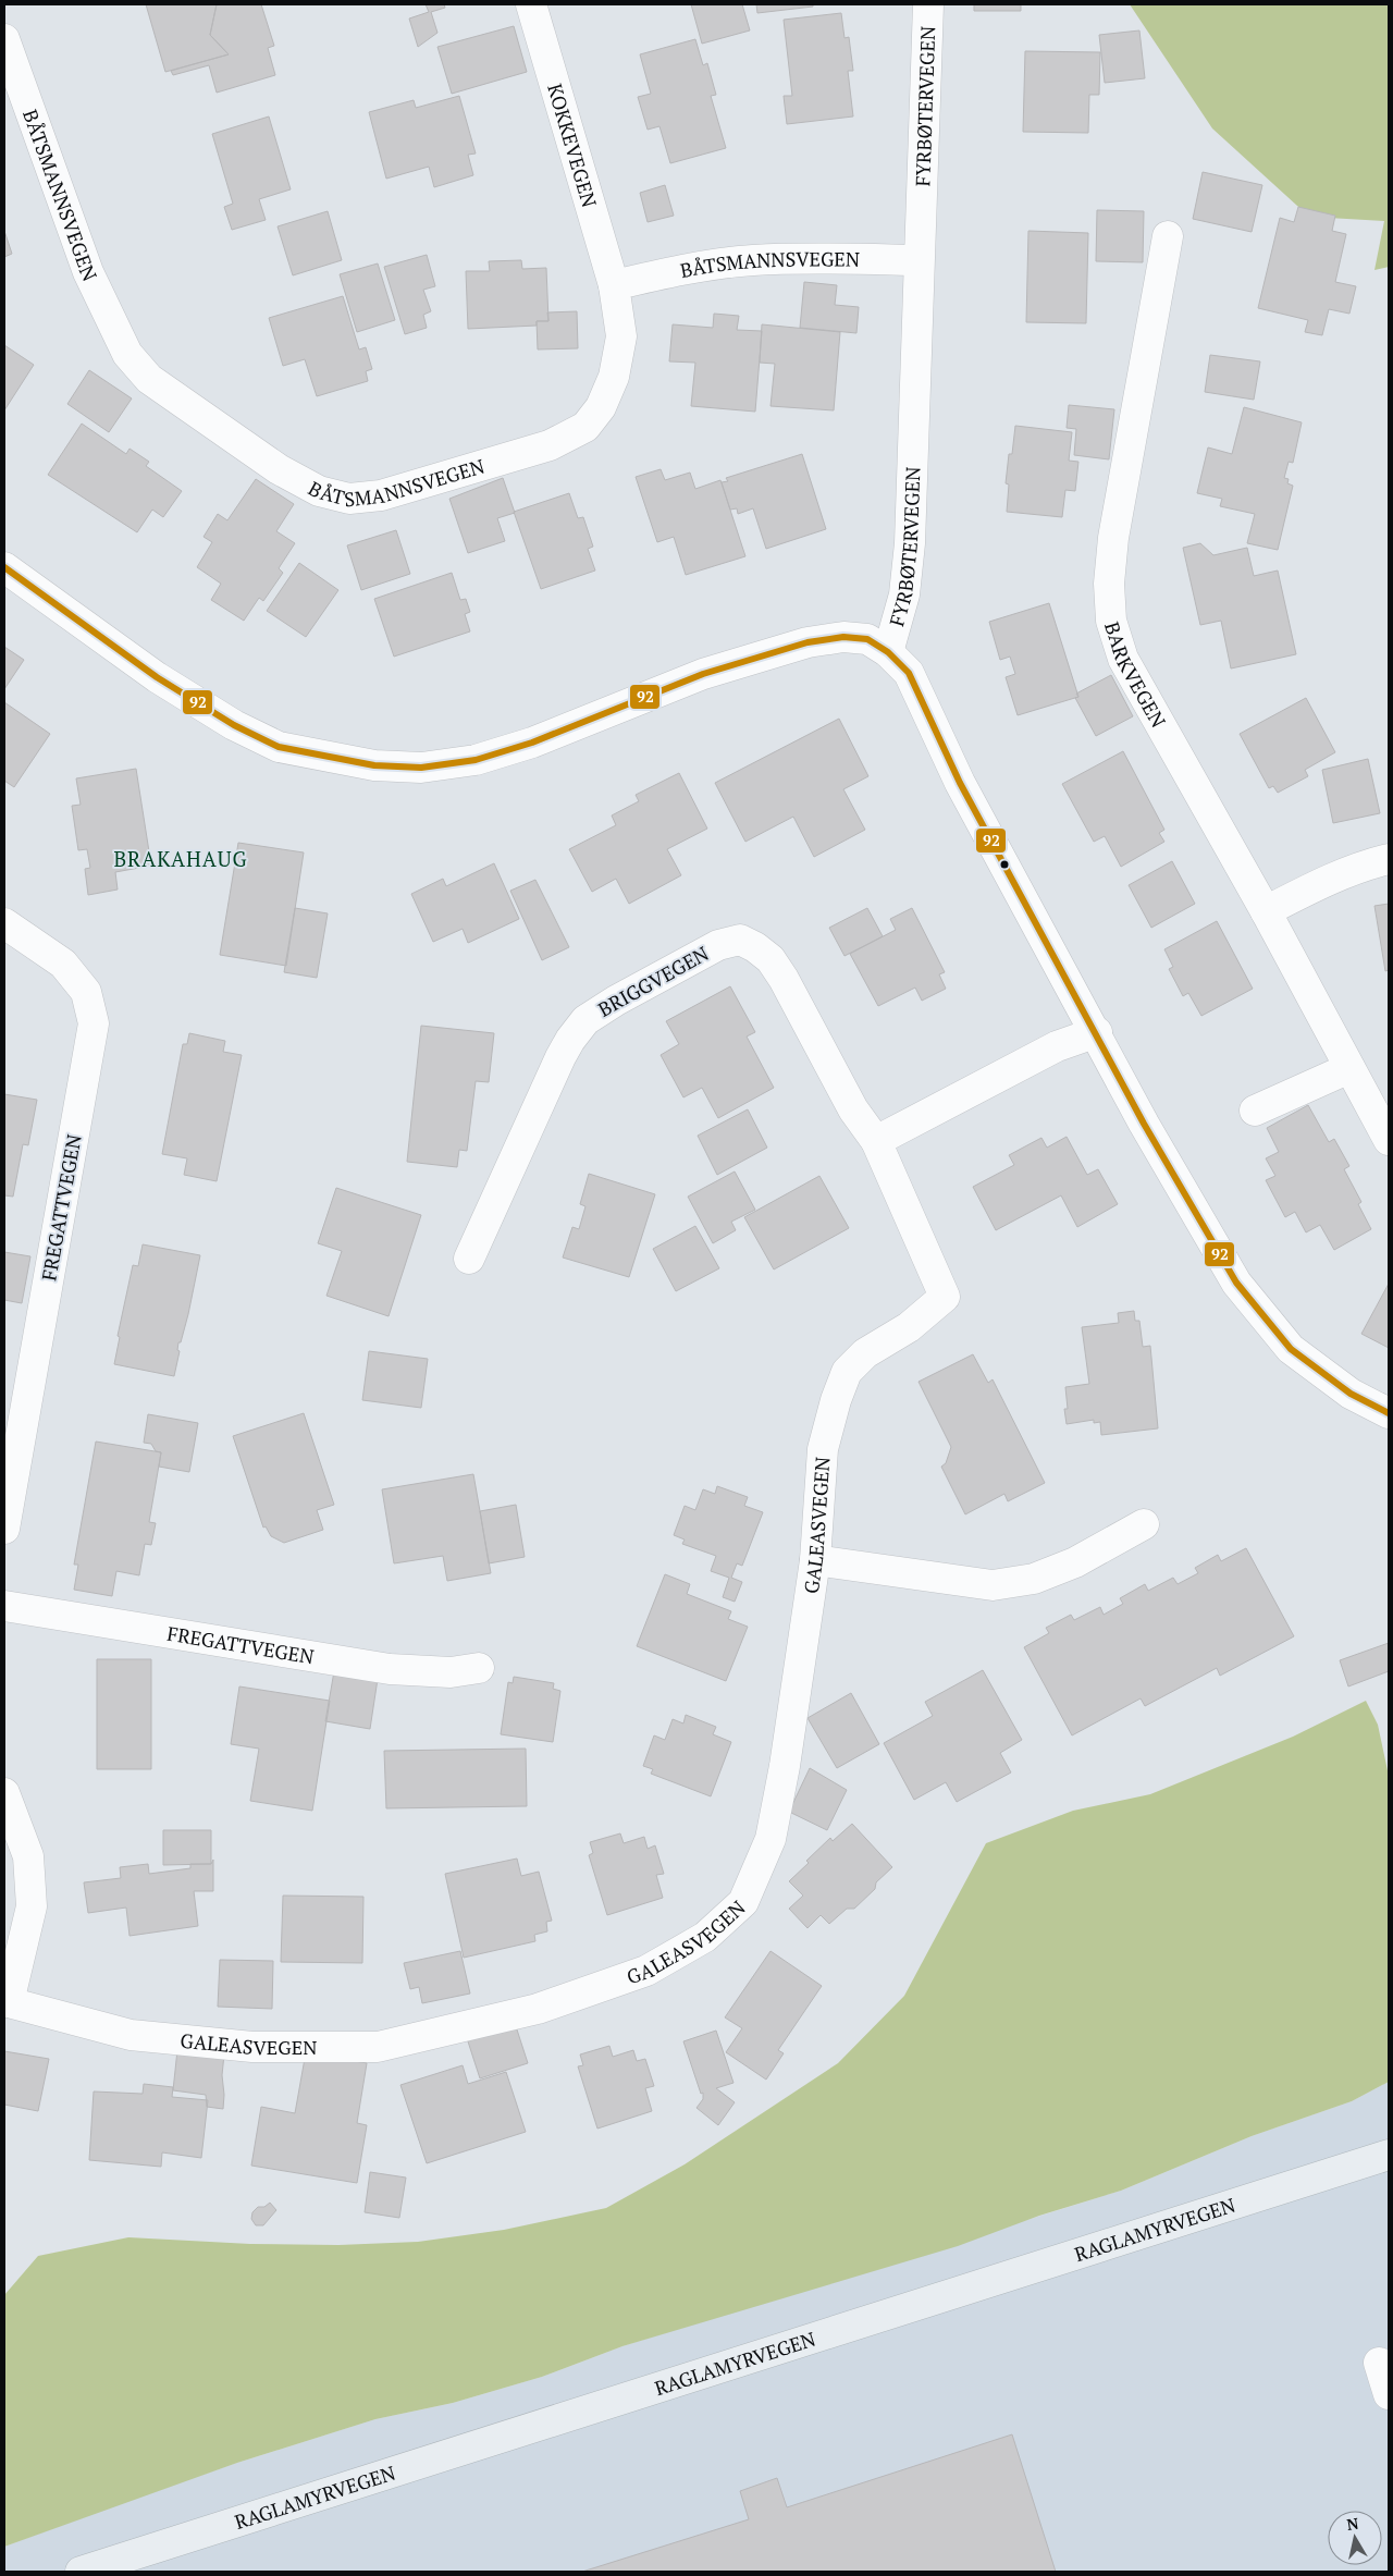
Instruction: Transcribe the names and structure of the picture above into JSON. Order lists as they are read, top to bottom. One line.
{"streets":{"highway":["RAGLAMYRVEGEN"],"street":["FYRBØTERVEGEN","KOKKEVEGEN","BÅTSMANNSVEGEN","BARKVEGEN","BRIGGVEGEN","FREGATTVEGEN","GALEASVEGEN"]},"crossings":[["FYRBØTERVEGEN","BÅTSMANNSVEGEN"],["KOKKEVEGEN","BÅTSMANNSVEGEN"],["BRIGGVEGEN","GALEASVEGEN"]],"districts":["BRAKAHAUG"],"lines":["transit line 92"],"north":"top"}
